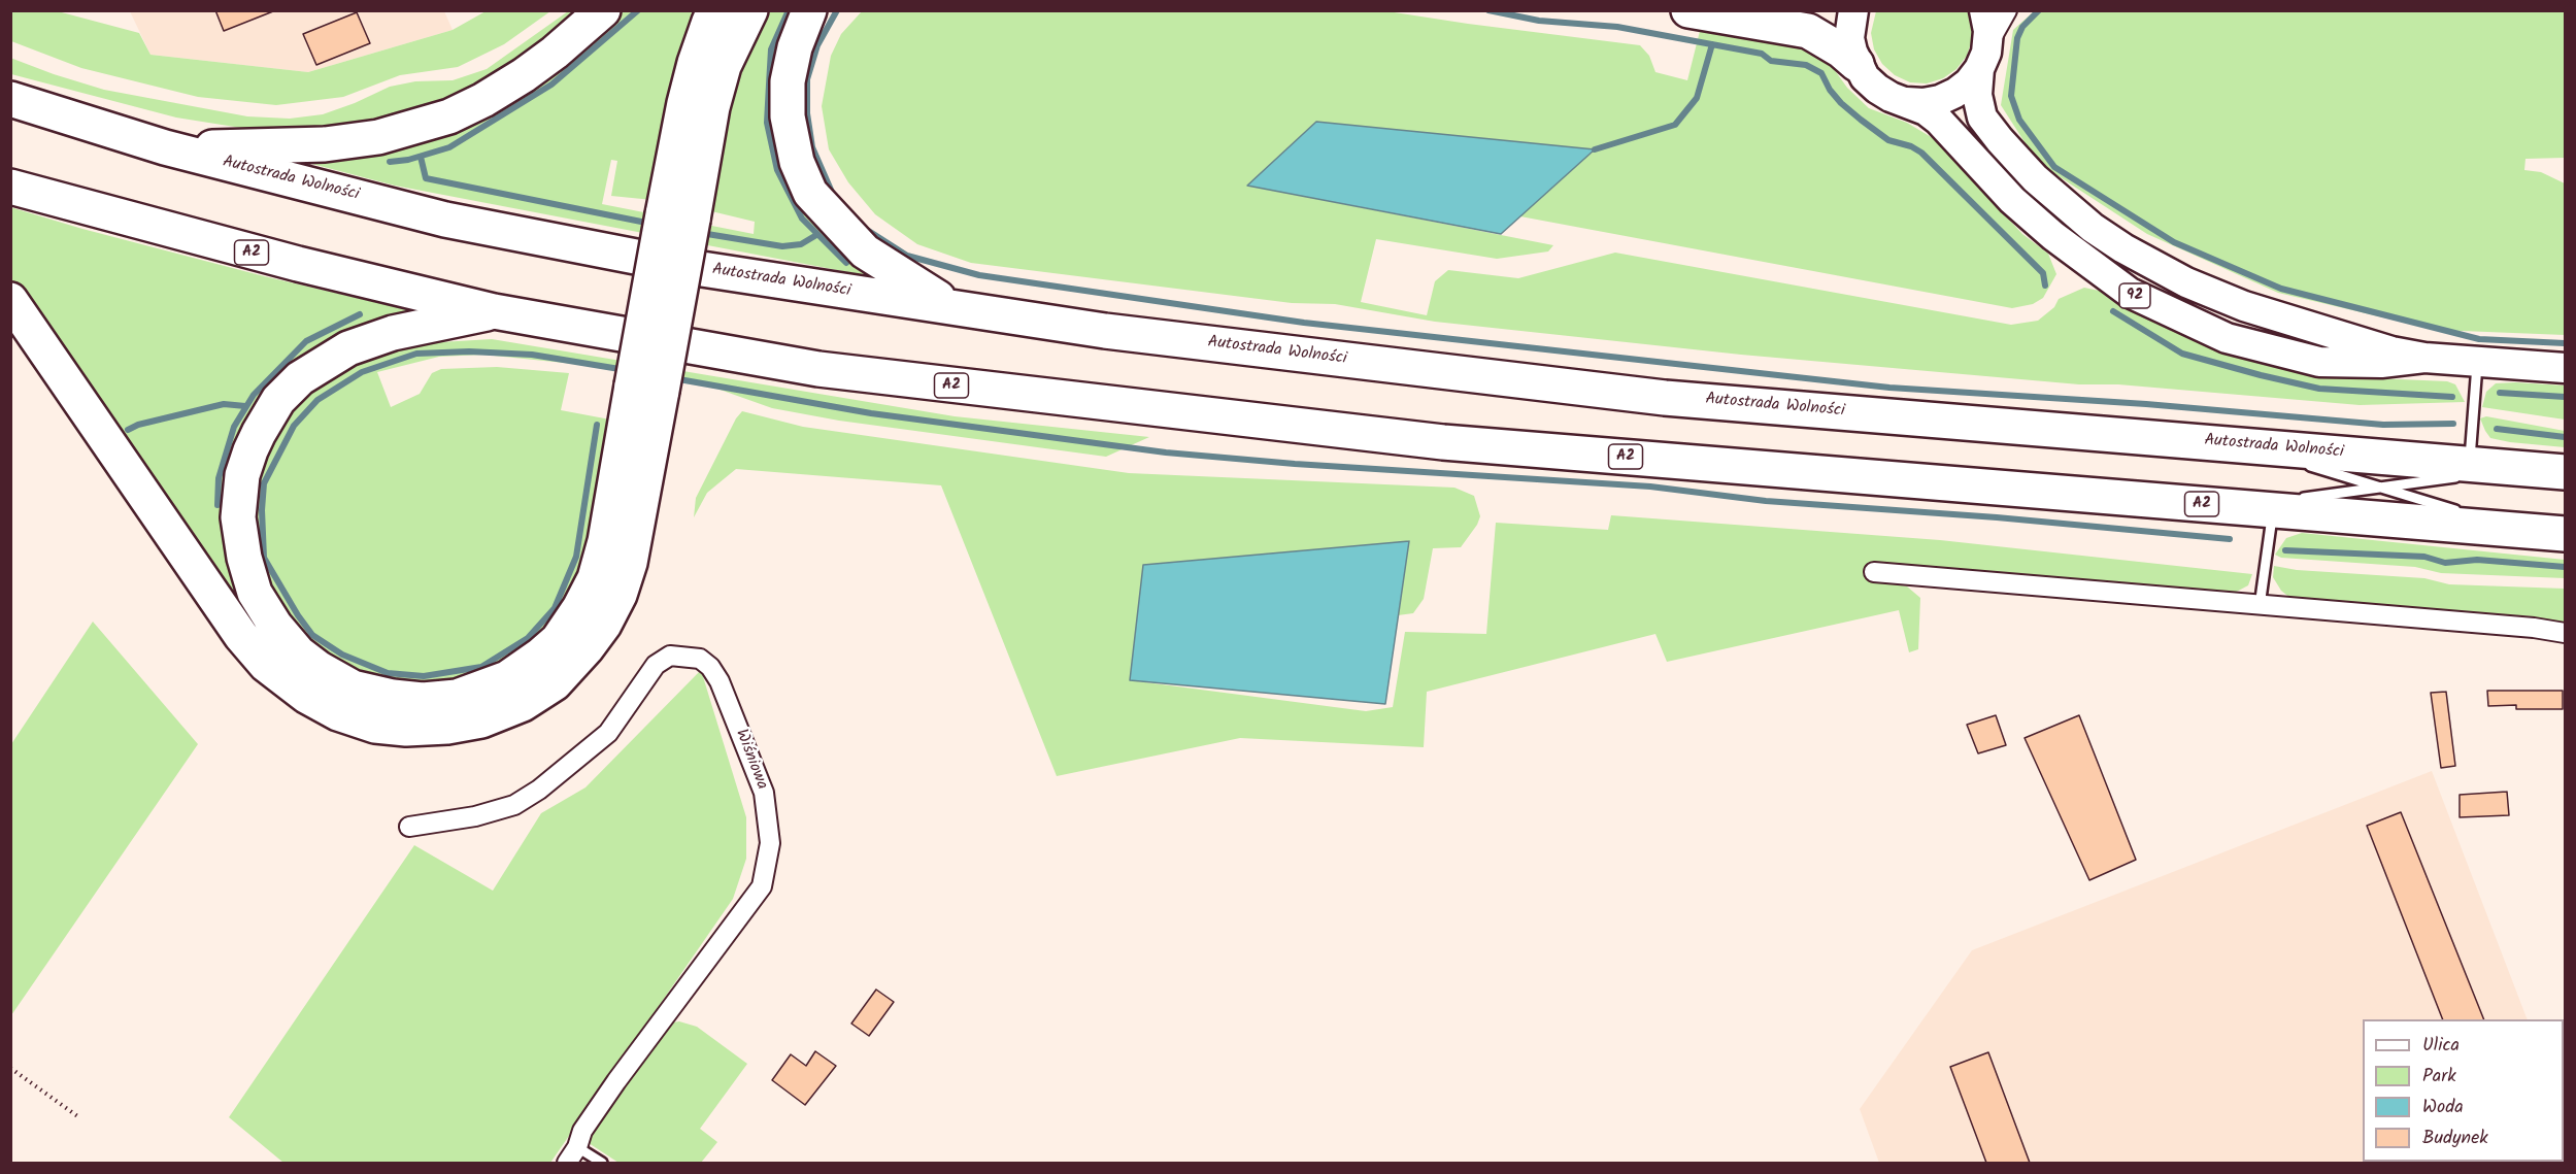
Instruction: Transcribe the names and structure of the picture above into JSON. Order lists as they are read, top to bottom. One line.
{"streets":{"highway":["Autostrada Wolności","A2"],"main road":["92"],"street":["Wiśniowa"]},"legend":["Ulica","Park","Woda","Budynek"]}
